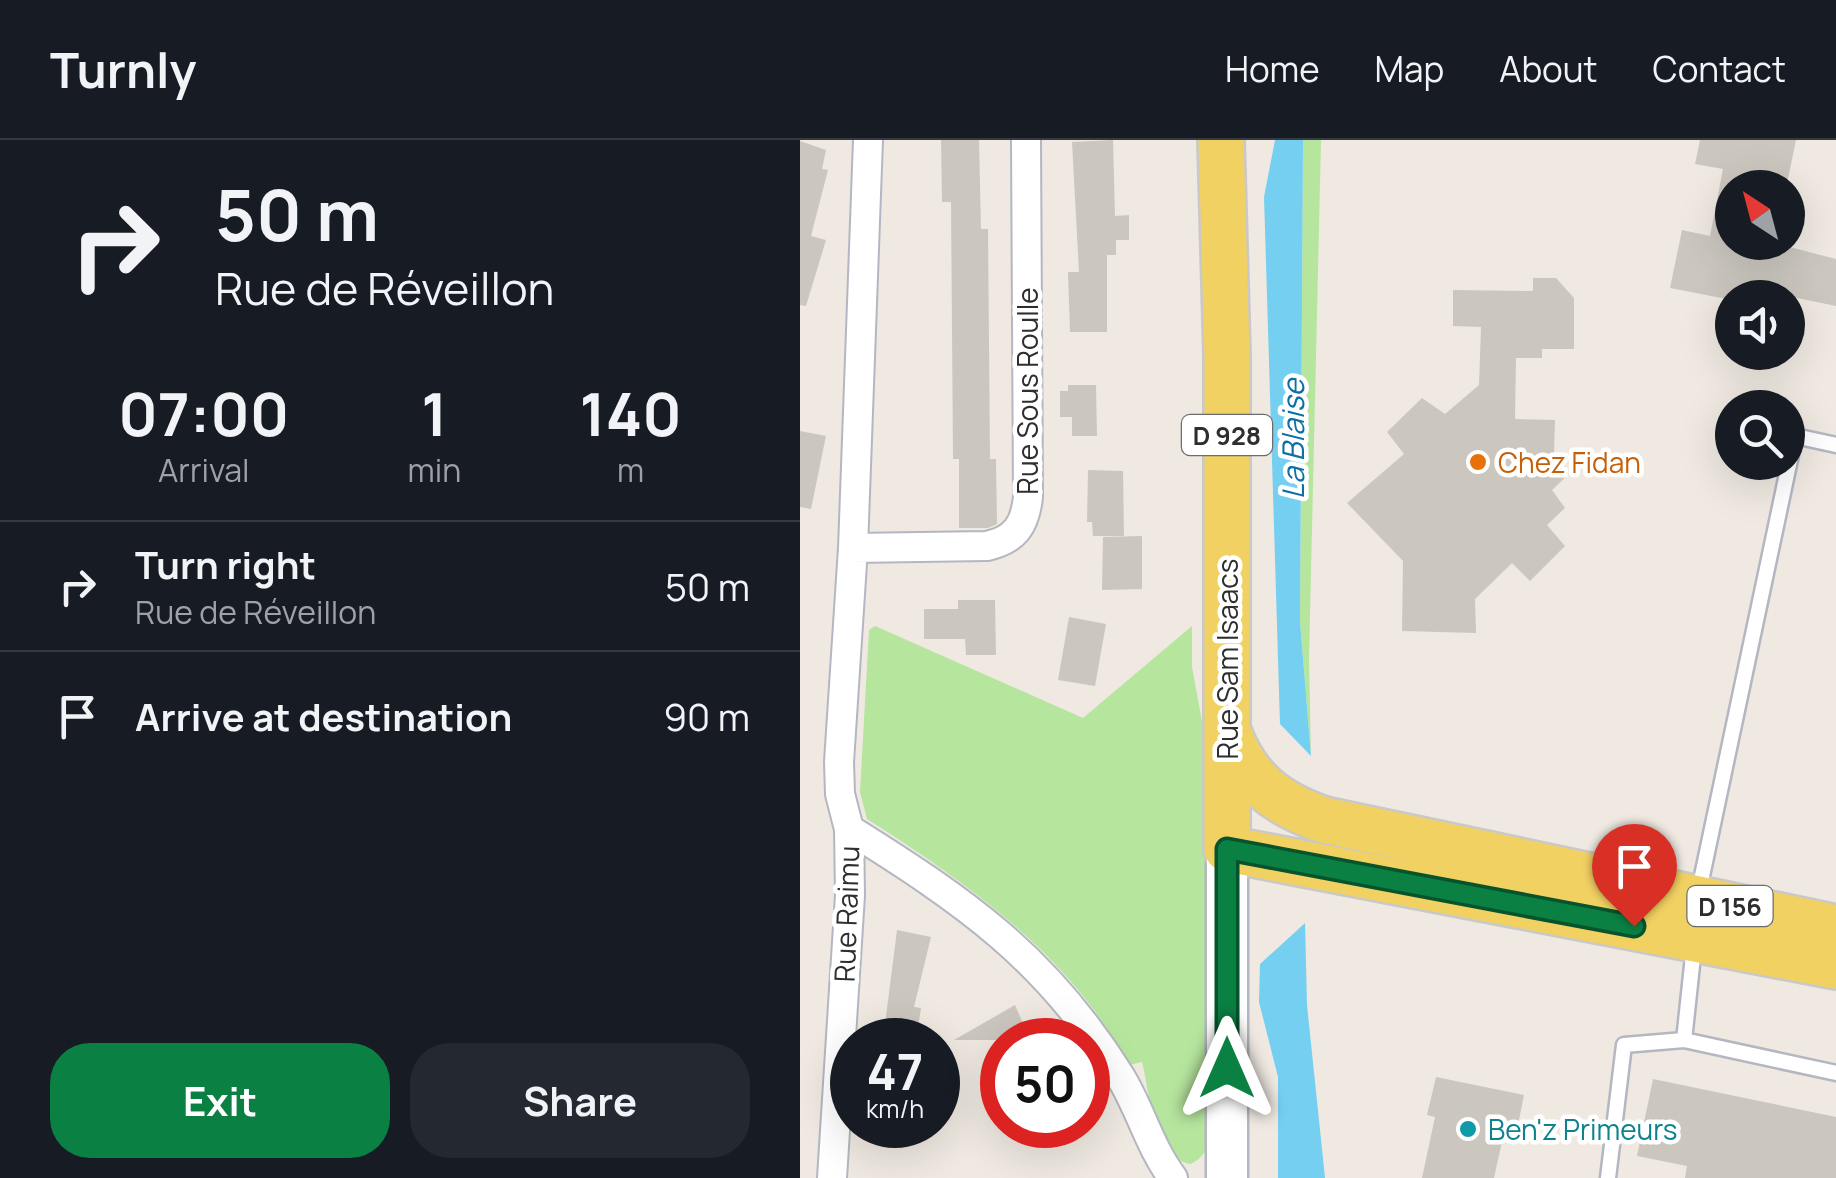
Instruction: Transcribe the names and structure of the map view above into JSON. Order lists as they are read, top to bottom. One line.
{"streets":{"main road":["D 928","Rue Sam Isaacs","D 156"],"street":["Rue Sous Roulle","Rue Raimu"]},"crossings":[["Rue Sam Isaacs","D 156"]],"water":["La Blaise"],"places":["Chez Fidan","Ben'z Primeurs"],"north":"top left","page":{"header":"Turnly","nav":["Home","Map","About","Contact"],"turn":["50 m","Rue de Réveillon"],"eta":["07:00","Arrival","1","min","140","m"],"list":[{"name":"Turn right","note":"Rue de Réveillon","value":"50 m"},{"name":"Arrive at destination","value":"90 m"}],"speed":"47 km/h","limit":"50","buttons":["Exit","Share"]}}
